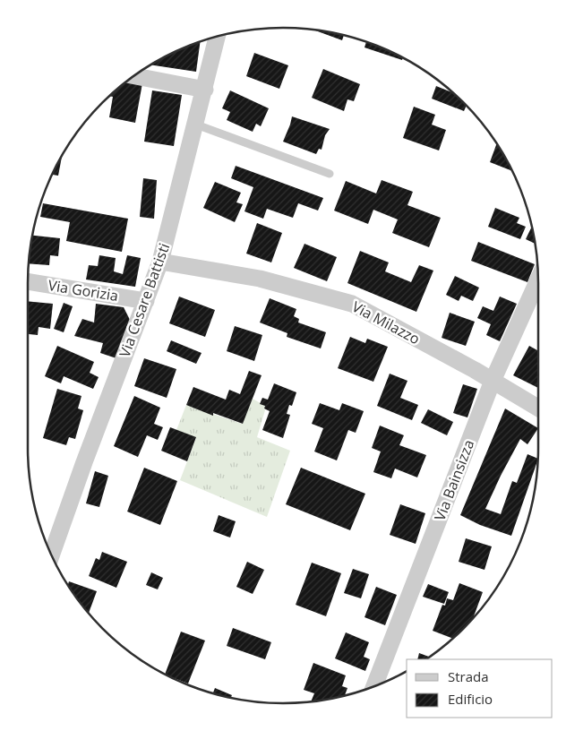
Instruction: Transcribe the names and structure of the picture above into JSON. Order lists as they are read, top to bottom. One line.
{"streets":{"street":["Via Gorizia","Via Cesare Battisti","Via Milazzo","Via Bainsizza"]},"crossings":[["Via Gorizia","Via Cesare Battisti"],["Via Cesare Battisti","Via Milazzo"],["Via Milazzo","Via Bainsizza"]],"legend":["Strada","Edificio"]}
